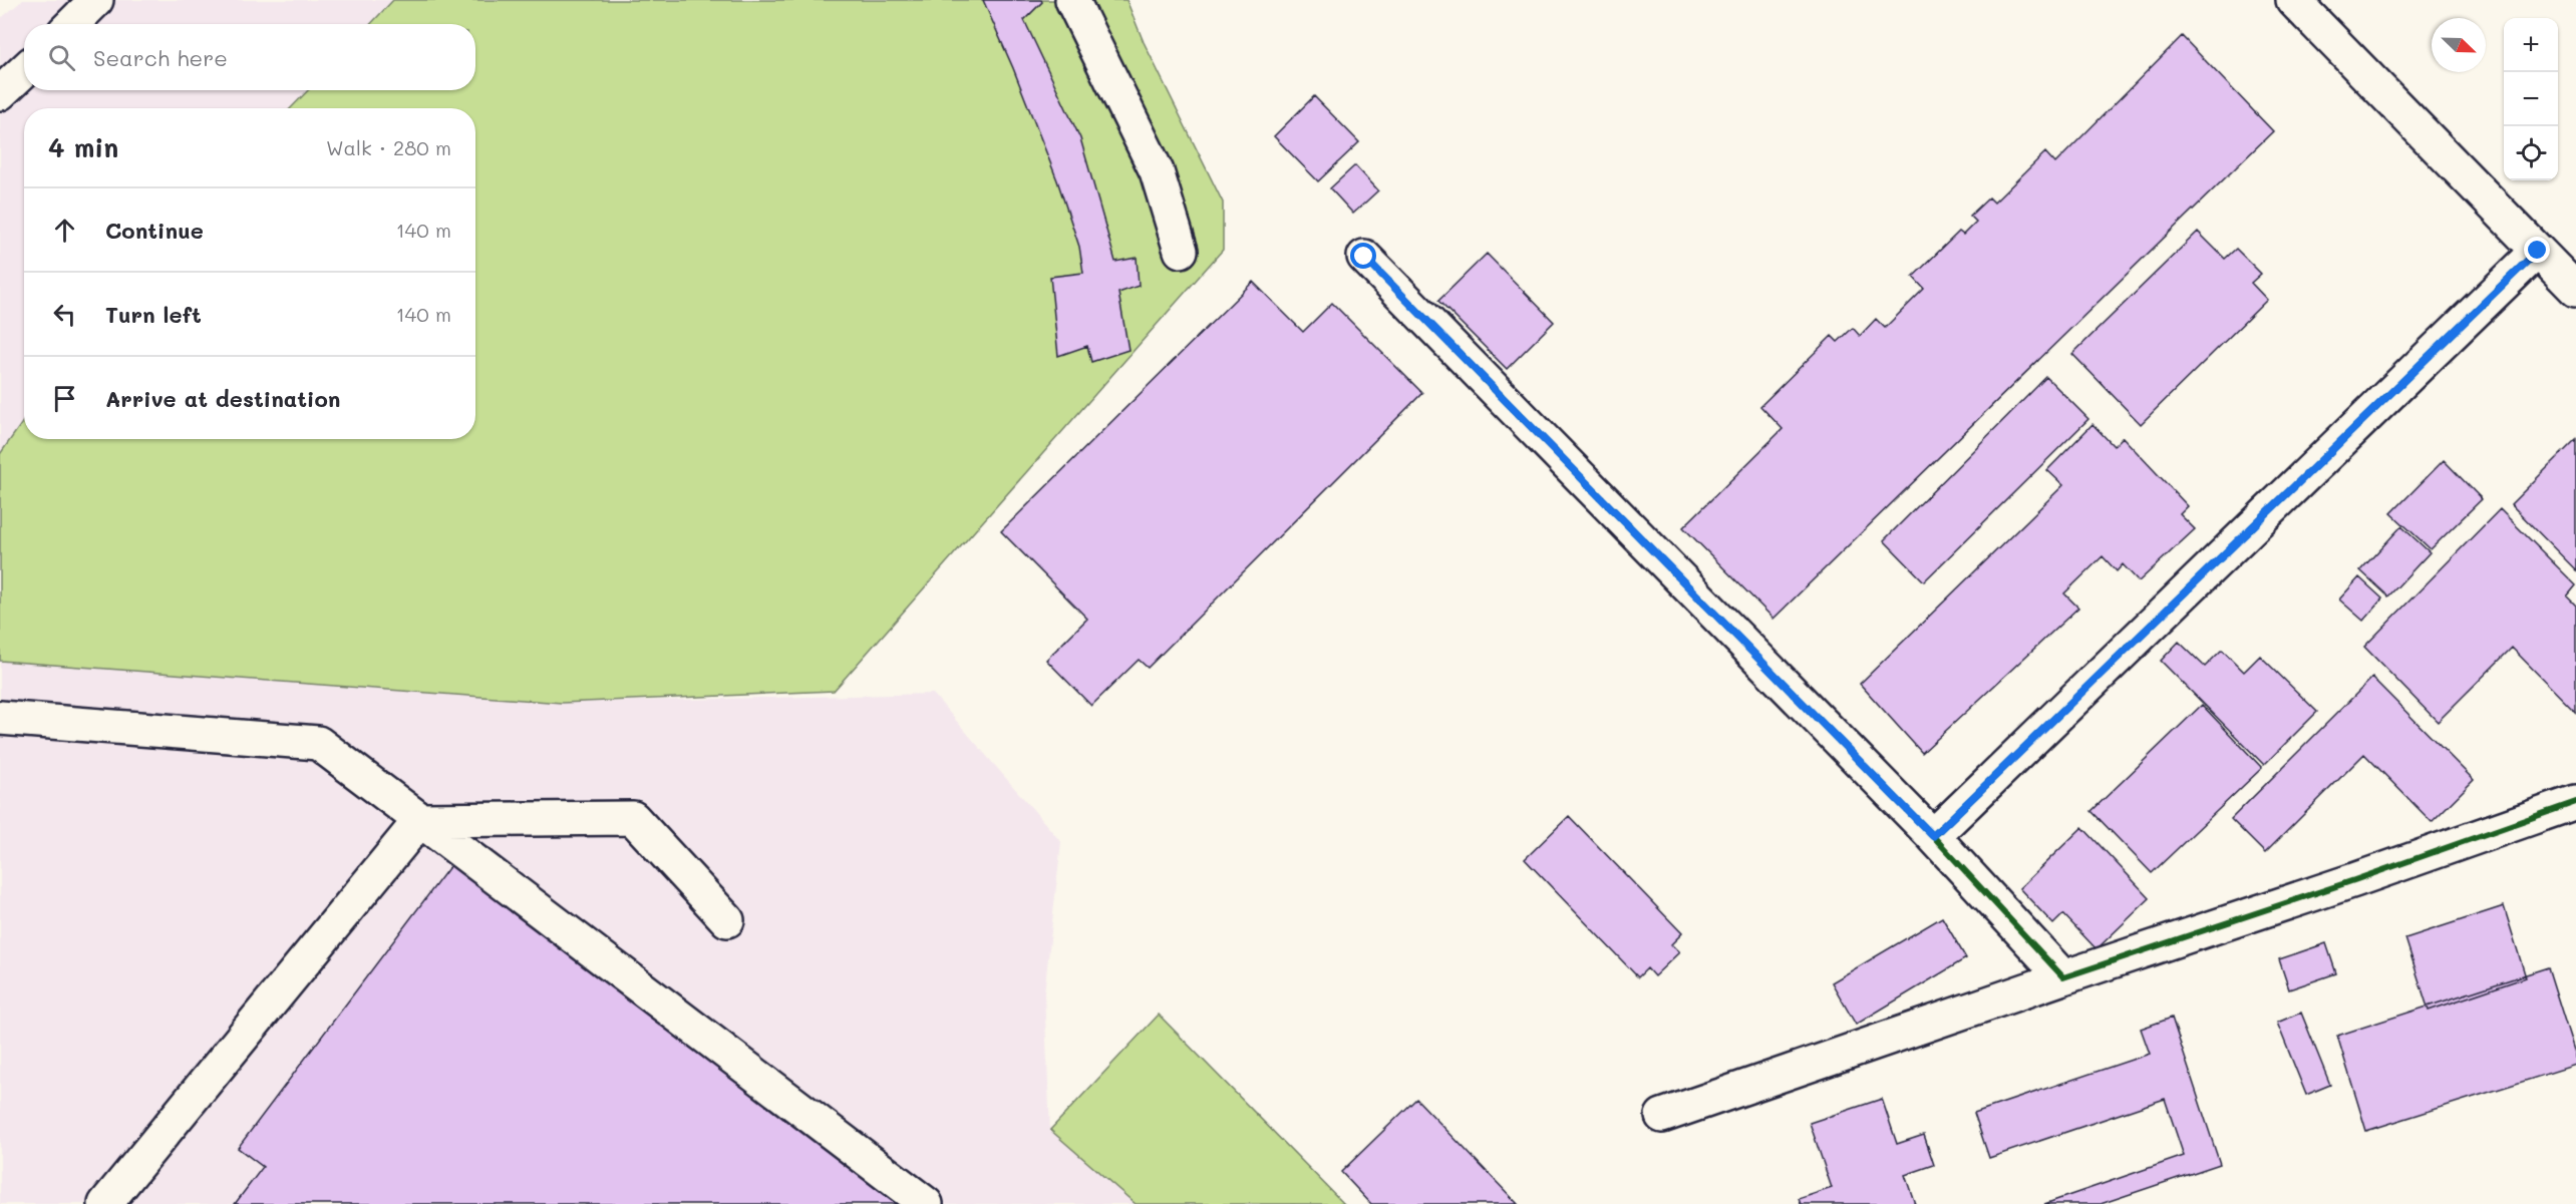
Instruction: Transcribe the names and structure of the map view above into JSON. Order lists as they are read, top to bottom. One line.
{"north":"bottom right","page":{"map_buttons":["+","−"],"search":"Search here","heading":["4 min","Walk · 280 m"],"list":[["Continue","140 m"],["Turn left","140 m"],"Arrive at destination"]}}
